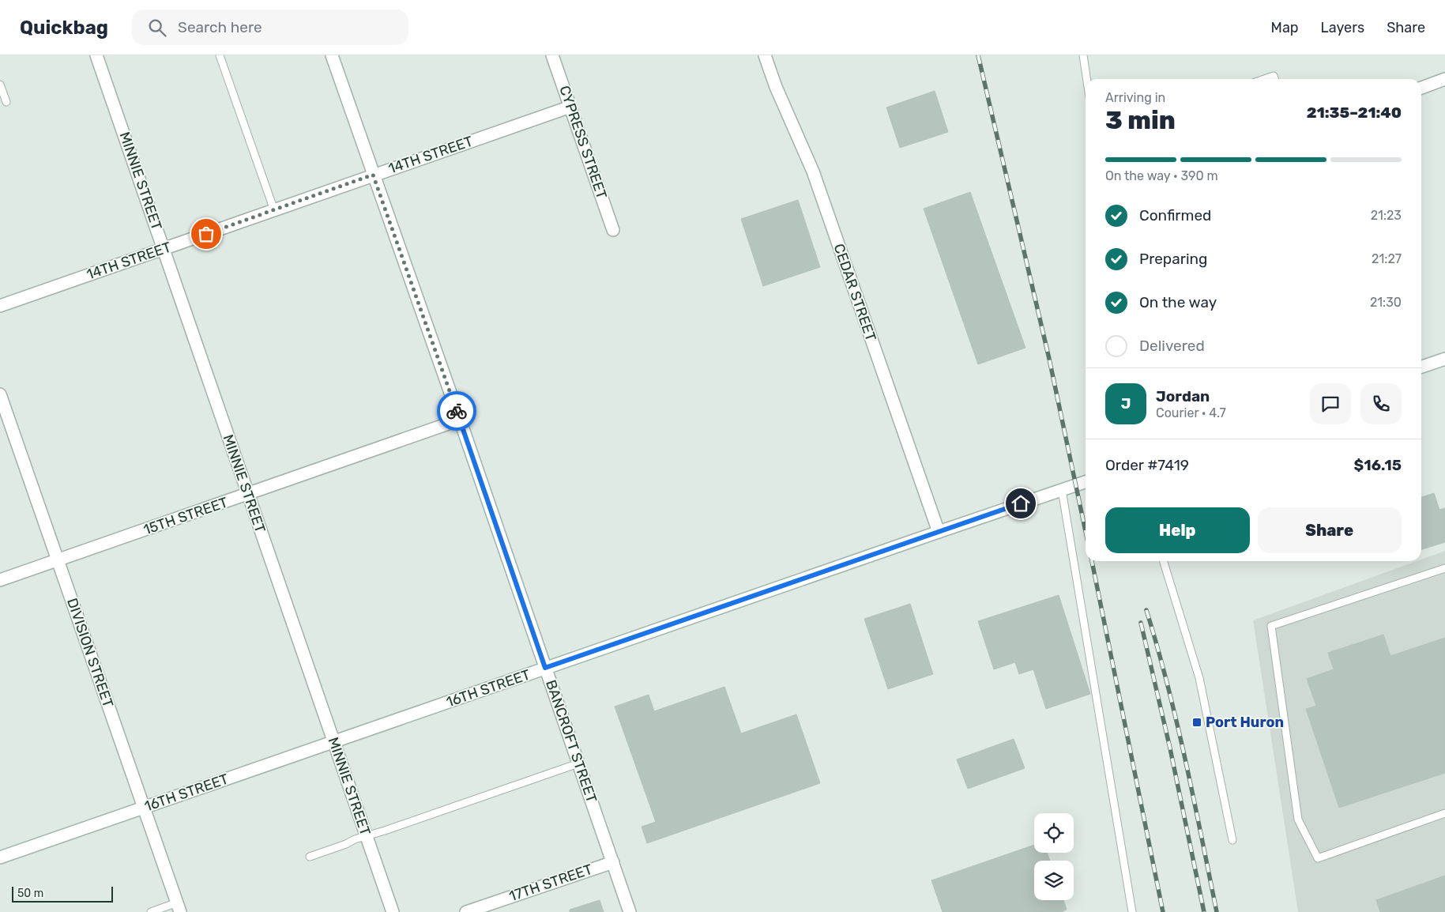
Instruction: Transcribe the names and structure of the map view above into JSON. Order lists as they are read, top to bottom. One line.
{"streets":{"street":["CYPRESS STREET","14TH STREET","MINNIE STREET","CEDAR STREET","15TH STREET","DIVISION STREET","16TH STREET","BANCROFT STREET","17TH STREET"]},"crossings":[["CYPRESS STREET","14TH STREET"],["14TH STREET","MINNIE STREET"],["14TH STREET","BANCROFT STREET"],["MINNIE STREET","15TH STREET"],["MINNIE STREET","16TH STREET"],["CEDAR STREET","16TH STREET"],["15TH STREET","DIVISION STREET"],["15TH STREET","BANCROFT STREET"],["DIVISION STREET","16TH STREET"],["16TH STREET","BANCROFT STREET"],["BANCROFT STREET","17TH STREET"]],"places":{"transit":["Port Huron"]},"scale_bar":"50 m","page":{"header":"Quickbag","search":"Search here","nav":["Map","Layers","Share"],"heading":["3 min","Arriving in","21:35–21:40"],"panel":["Jordan","Courier · 4.7","Order #7419","$16.15"],"bar":"On the way · 390 m","list":[["Confirmed","21:23"],["Preparing","21:27"],["On the way","21:30"],"Delivered"],"round":"J","buttons":["Help","Share"],"scale":"50 m"}}
